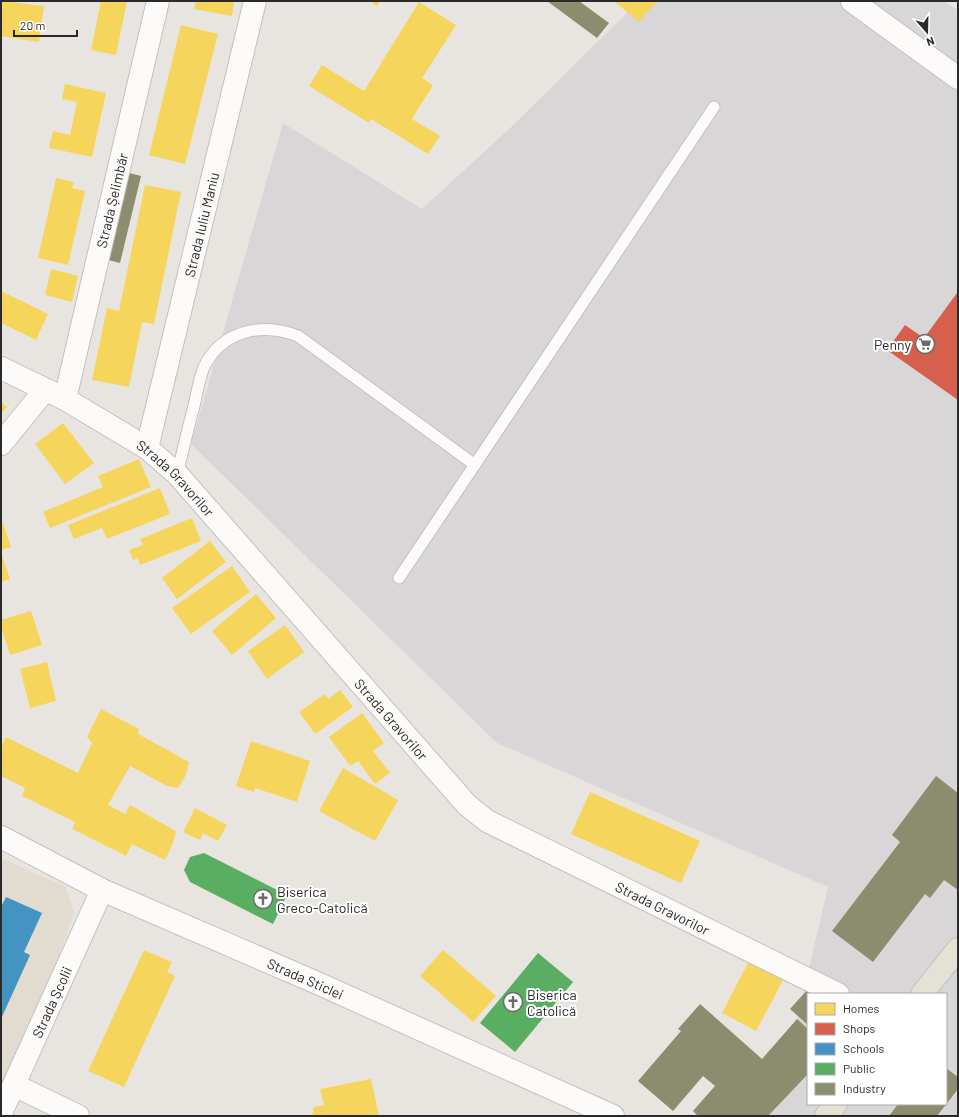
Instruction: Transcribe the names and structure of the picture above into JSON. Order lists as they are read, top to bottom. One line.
{"streets":{"street":["Strada Șelimbăr","Strada Iuliu Maniu","Strada Gravorilor","Strada Sticlei","Strada Școlii"]},"crossings":[["Strada Șelimbăr","Strada Gravorilor"],["Strada Iuliu Maniu","Strada Gravorilor"],["Strada Sticlei","Strada Școlii"]],"places":{"supermarket":["Penny"],"church":["Biserica Greco-Catolică","Biserica Catolică"]},"legend":["Homes","Shops","Schools","Public","Industry"],"scale_bar":"20 m","north":"bottom"}
